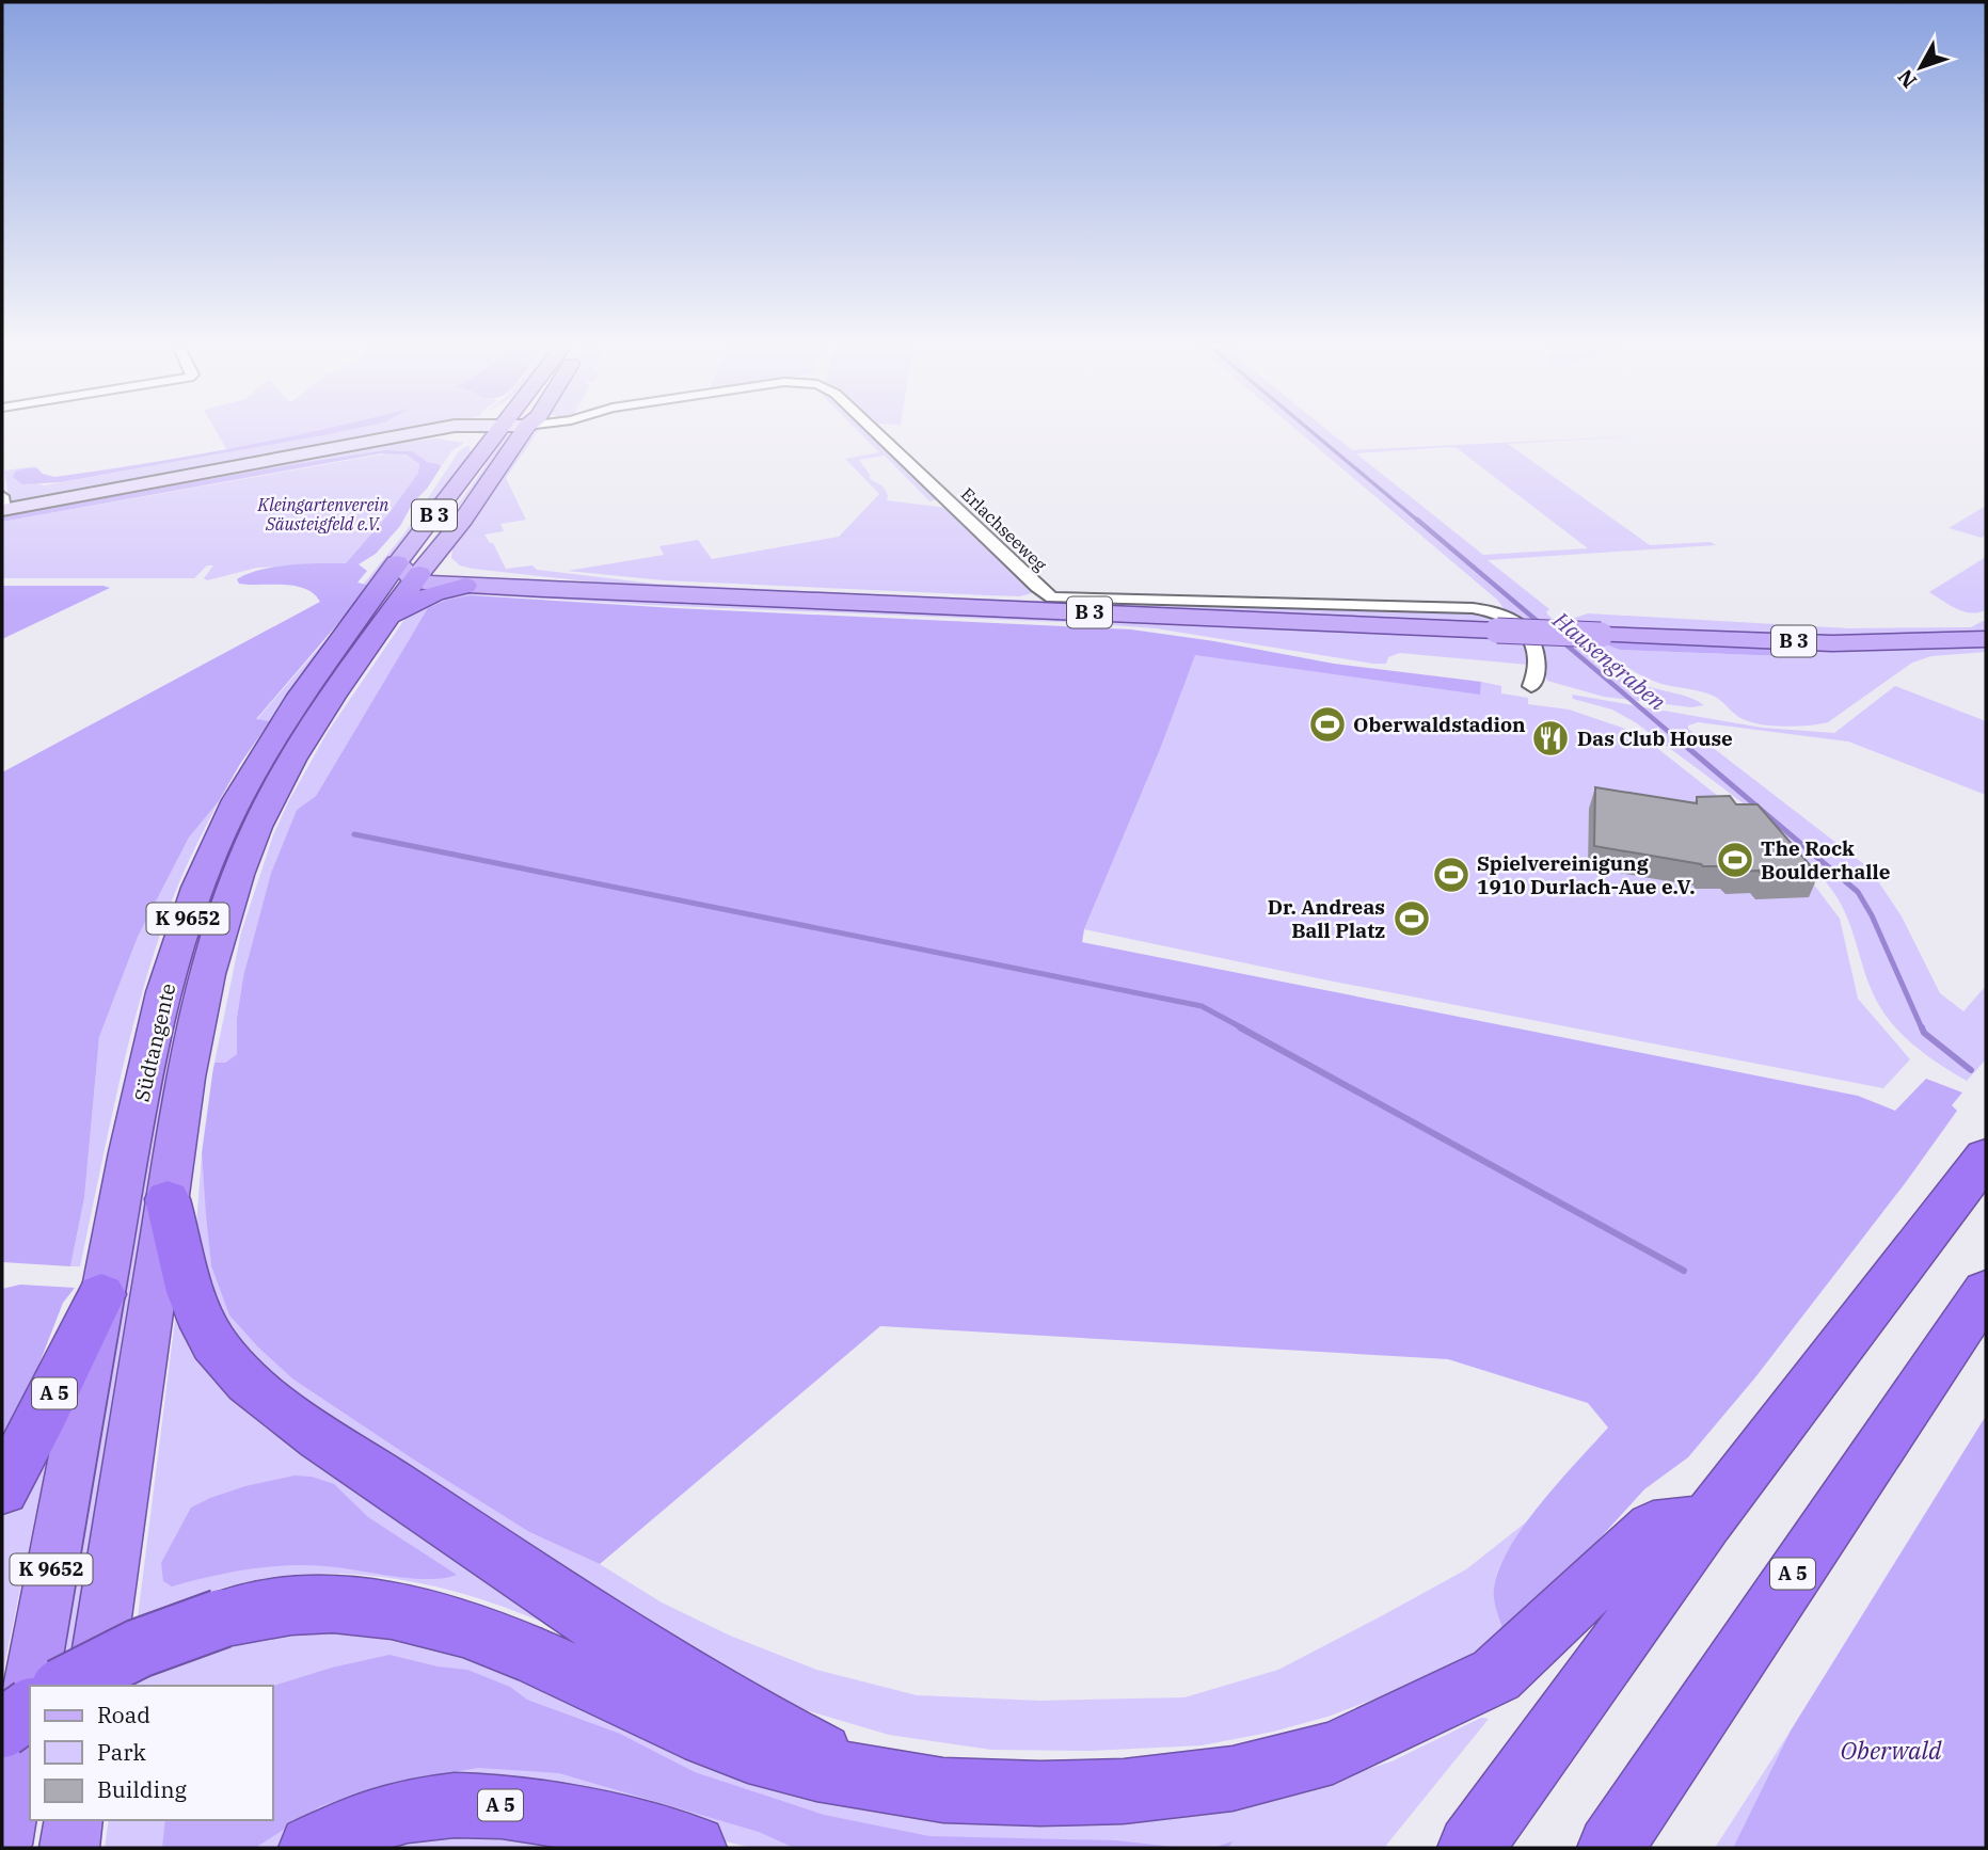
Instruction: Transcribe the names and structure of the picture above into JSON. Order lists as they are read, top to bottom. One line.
{"streets":{"highway":["B 3","K 9652","Südtangente","A 5"],"street":["Erlachseeweg"]},"crossings":[["B 3","Südtangente"],["Südtangente","A 5"]],"water":["Hausengraben"],"parks":["Kleingartenverein Säusteigfeld e.V.","Oberwald"],"places":{"sports":["Oberwaldstadion","The Rock Boulderhalle","Spielvereinigung 1910 Durlach-Aue e.V.","Dr. Andreas Ball Platz"],"restaurant":["Das Club House"]},"legend":["Road","Park","Building"],"north":"bottom left"}
